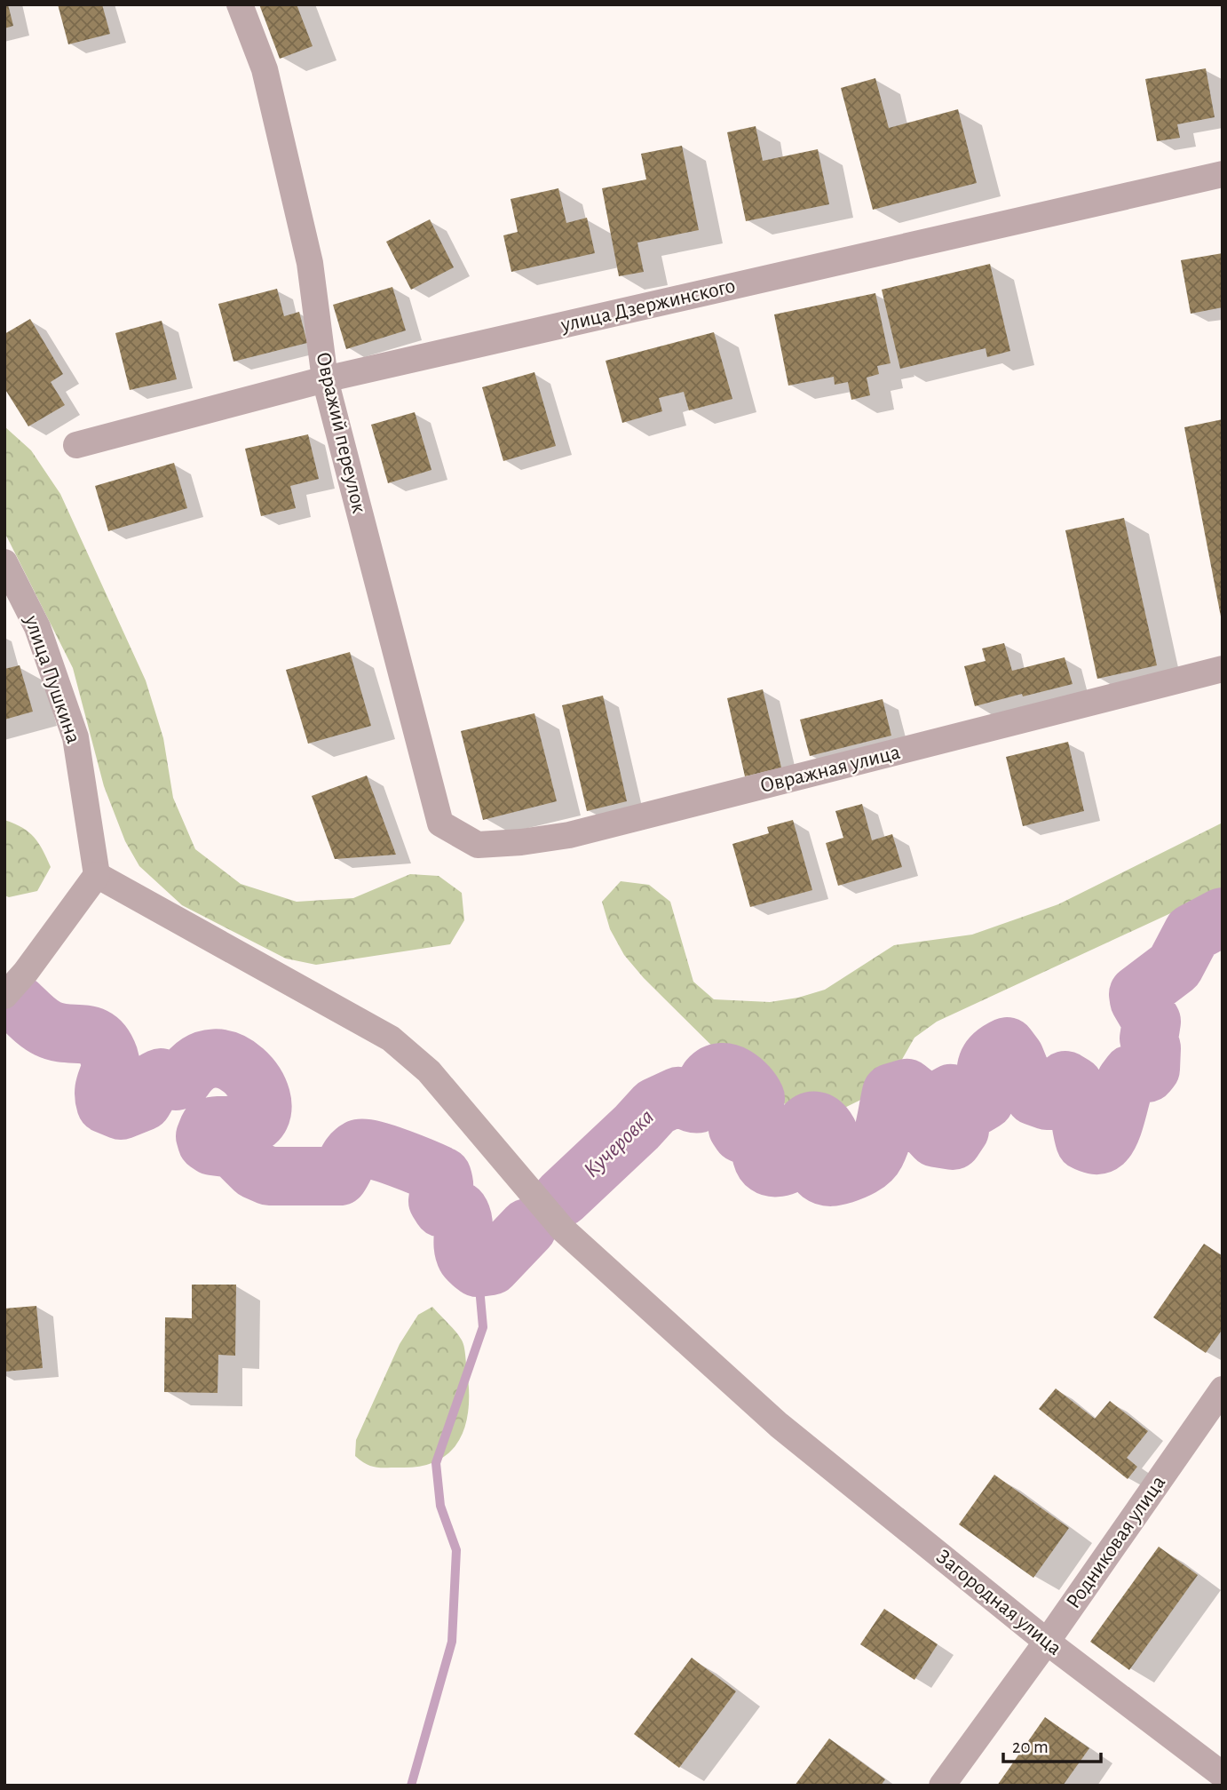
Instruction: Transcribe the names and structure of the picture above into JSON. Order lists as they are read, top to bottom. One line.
{"streets":{"street":["улица Дзержинского","Овражий переулок","улица Пушкина","Овражная улица","Родниковая улица","Загородная улица"]},"crossings":[["улица Дзержинского","Овражий переулок"],["Овражий переулок","Овражная улица"],["улица Пушкина","Загородная улица"],["Родниковая улица","Загородная улица"]],"water":["Кучеровка"],"scale_bar":"20 m"}
